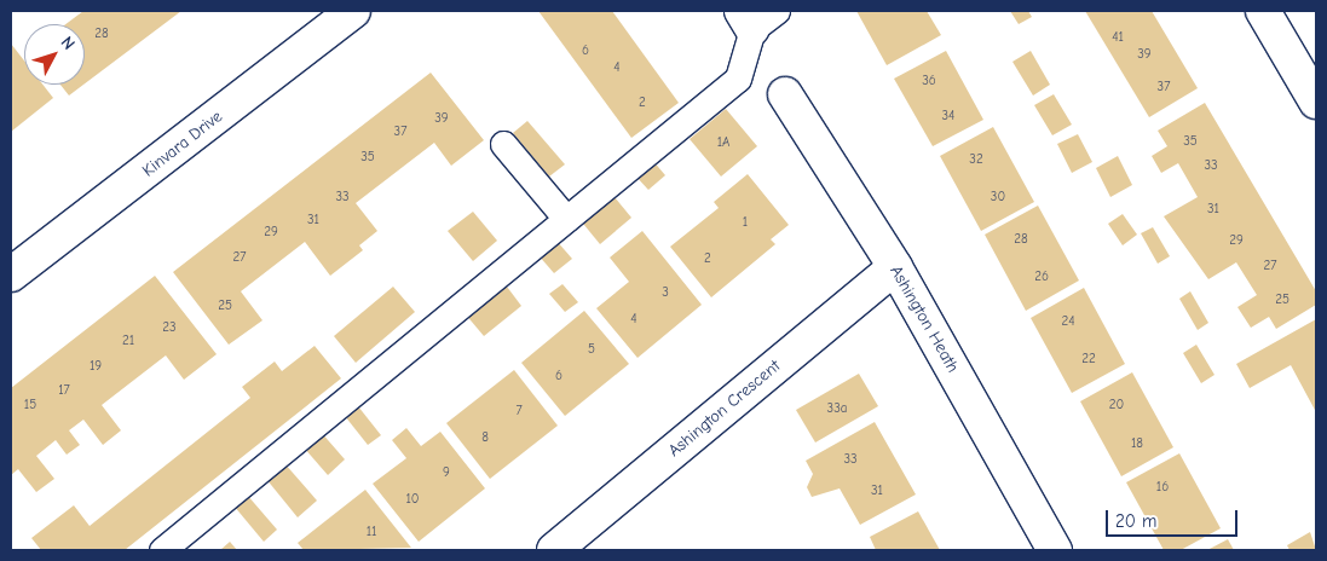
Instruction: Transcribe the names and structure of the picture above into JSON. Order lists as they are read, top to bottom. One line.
{"streets":{"street":["Kinvara Drive","Ashington Heath","Ashington Crescent"]},"crossings":[["Ashington Heath","Ashington Crescent"]],"house_numbers":["28","41","6","39","4","36","37","2","34","39","37","35","1A","35","32","33","33","30","31","31","1","29","28","29","27","2","27","26","3","25","25","4","24","23","21","5","22","19","6","17","15","20","33a","7","8","18","33","9","16","31","10","11"],"scale_bar":"20 m","north":"top right"}
